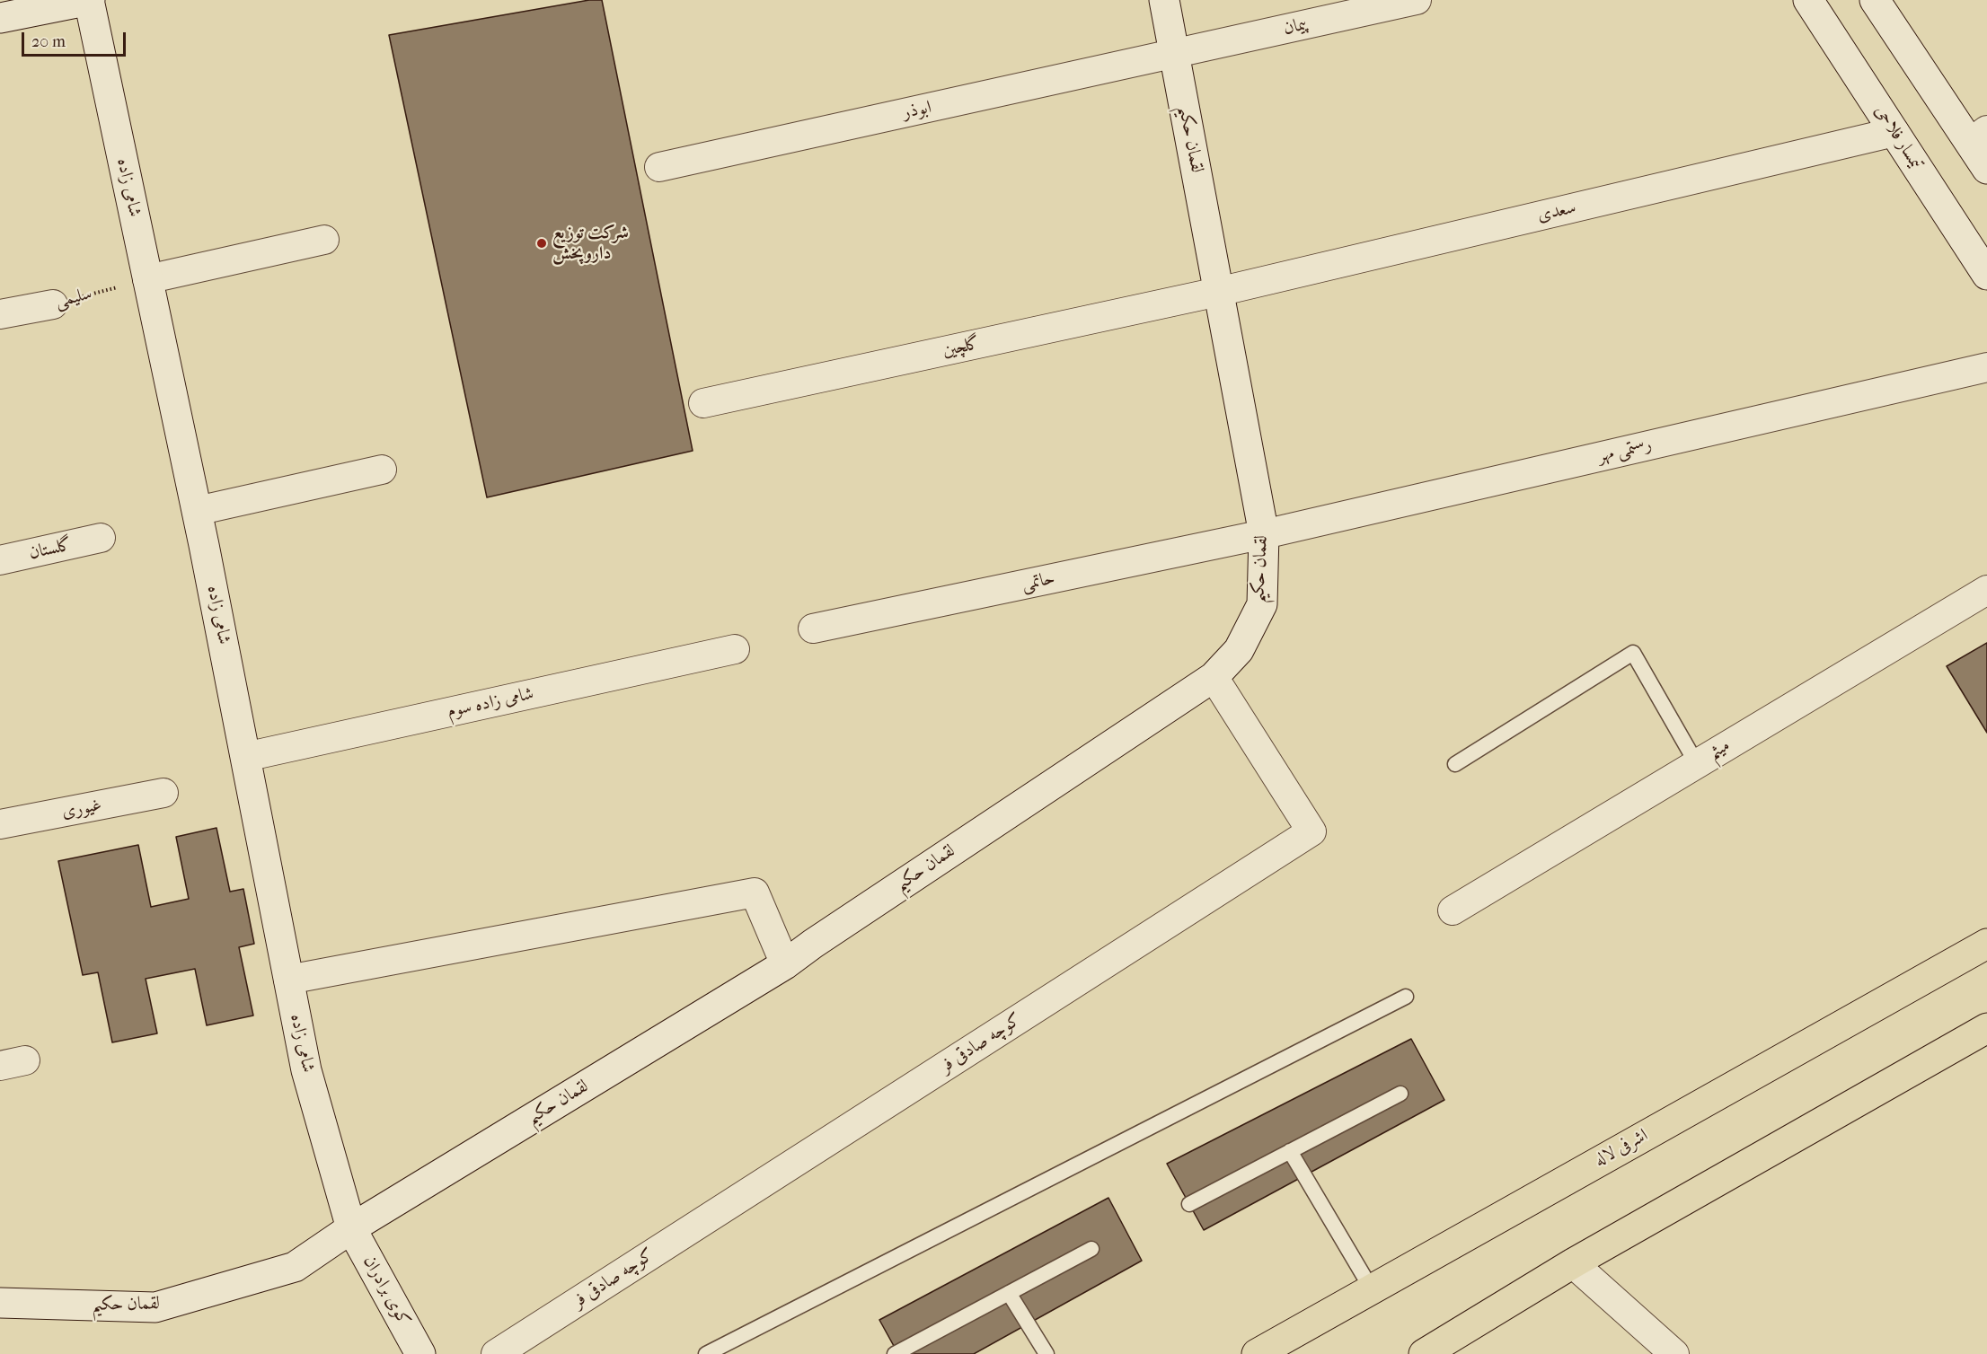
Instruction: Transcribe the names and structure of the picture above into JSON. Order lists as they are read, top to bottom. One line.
{"streets":{"main road":["اشرفی لاله"],"street":["پیمان","ابوذر","تیمسار فلاحی","لقمان حکیم","شامی زاده","سعدی","سلیمی","گلچین","رستمی مهر","گلستان","حاتمی","شامی زاده سوم","میثم","غیوری","کوچه صادقی فر","کوی برادران"]},"crossings":[["پیمان","ابوذر"],["پیمان","لقمان حکیم"],["ابوذر","لقمان حکیم"],["تیمسار فلاحی","سعدی"],["لقمان حکیم","شامی زاده"],["لقمان حکیم","سعدی"],["لقمان حکیم","گلچین"],["لقمان حکیم","رستمی مهر"],["لقمان حکیم","حاتمی"],["لقمان حکیم","کوچه صادقی فر"],["لقمان حکیم","کوی برادران"],["شامی زاده","سلیمی"],["شامی زاده","شامی زاده سوم"],["شامی زاده","کوی برادران"],["سعدی","گلچین"],["رستمی مهر","حاتمی"]],"places":["شرکت توزیع داروپخش"],"scale_bar":"20 m"}
